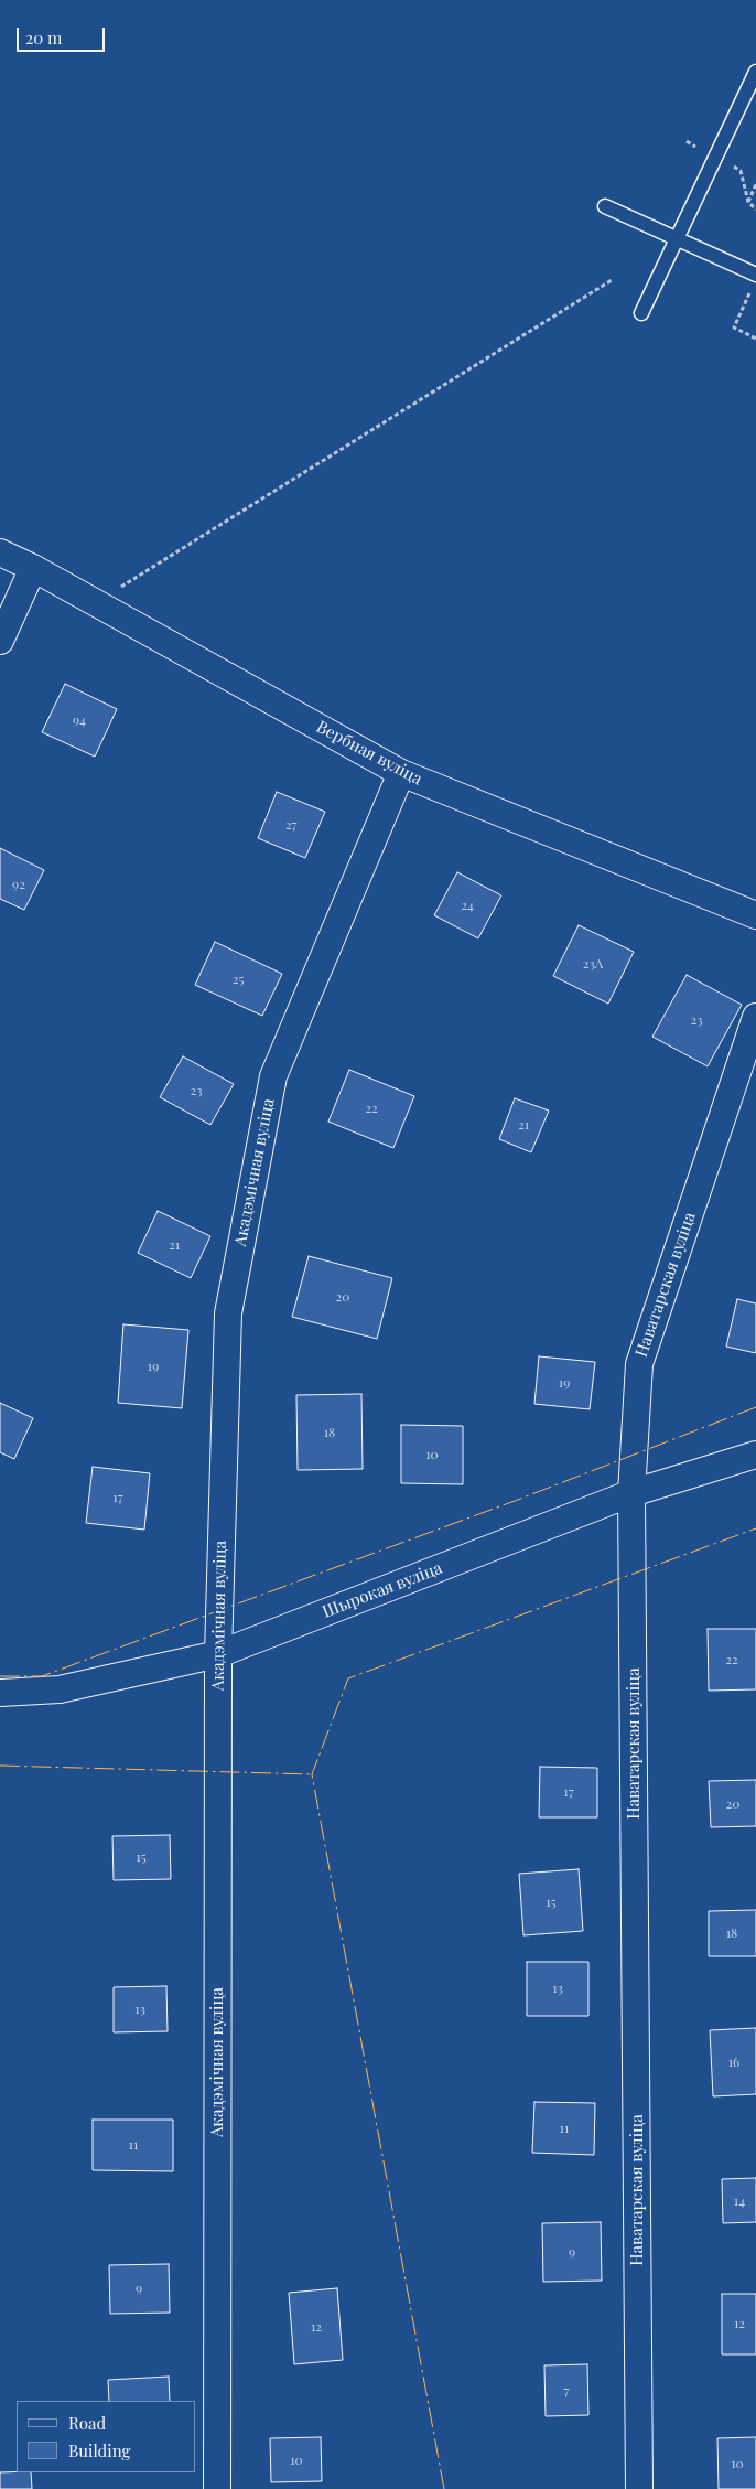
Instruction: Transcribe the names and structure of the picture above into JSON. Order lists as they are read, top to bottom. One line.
{"streets":{"street":["Вербная вуліца","Акадэмічная вуліца","Наватарская вуліца","Шырокая вуліца"]},"crossings":[["Вербная вуліца","Акадэмічная вуліца"],["Акадэмічная вуліца","Шырокая вуліца"],["Наватарская вуліца","Шырокая вуліца"]],"house_numbers":["94","27","92","24","23А","25","23","23","22","21","21","20","19","19","18","10","17","22","17","20","15","15","18","13","13","16","11","11","14","9","9","12","12","7","10","10"],"legend":["Road","Building"],"scale_bar":"20 m"}
